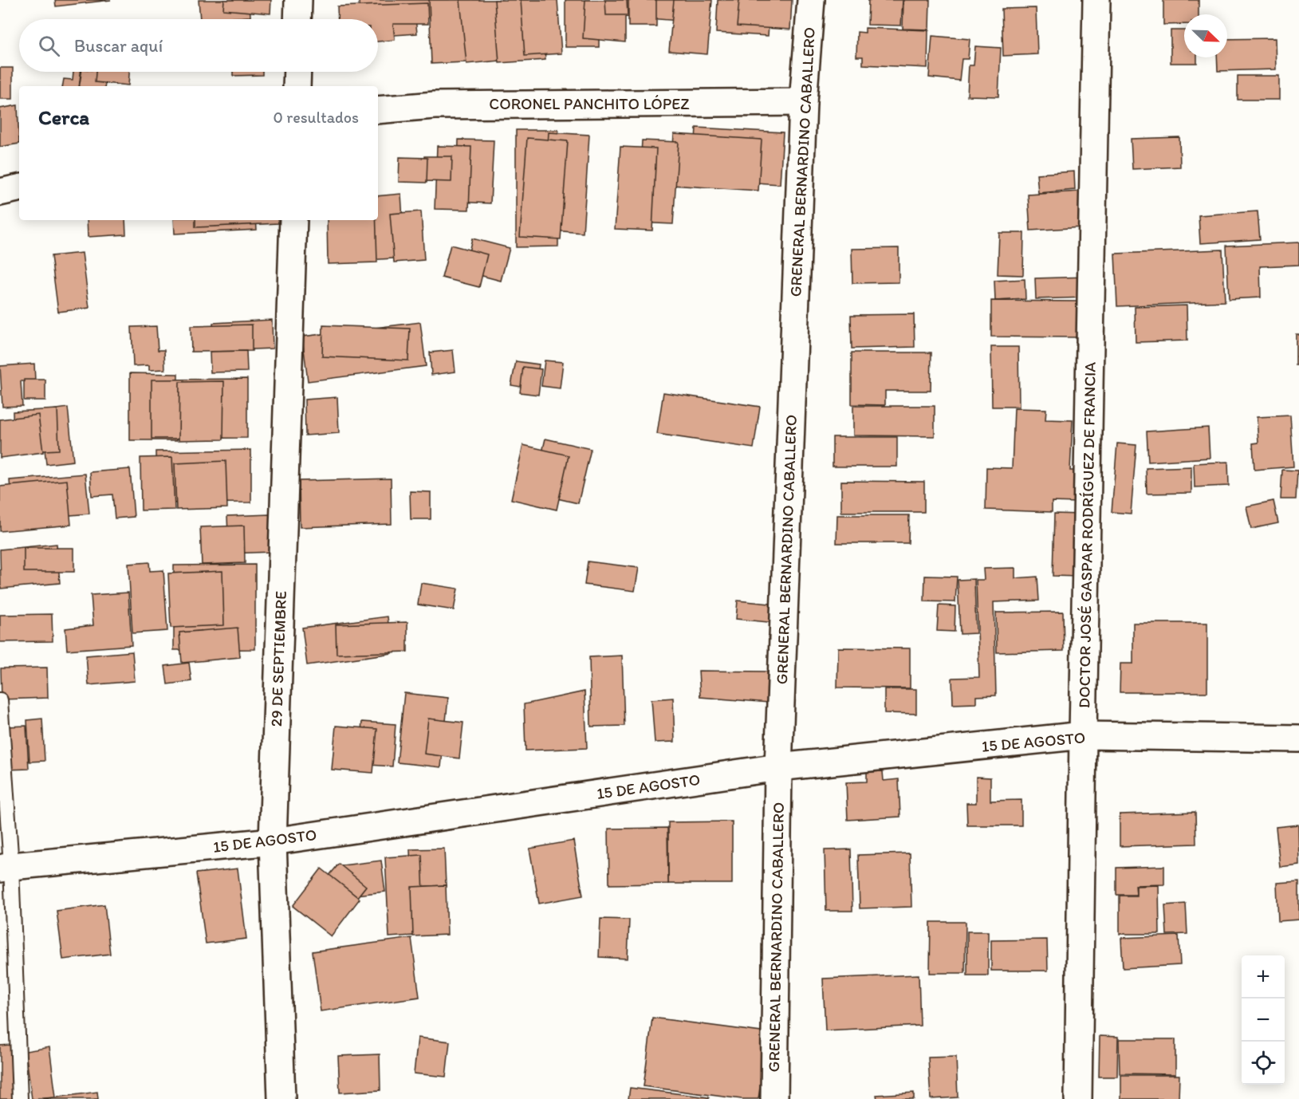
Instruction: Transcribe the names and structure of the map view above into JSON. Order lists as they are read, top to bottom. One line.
{"streets":{"street":["CORONEL PANCHITO LÓPEZ","GRENERAL BERNARDINO CABALLERO","DOCTOR JOSÉ GASPAR RODRÍGUEZ DE FRANCIA","29 DE SEPTIEMBRE","15 DE AGOSTO"]},"crossings":[["CORONEL PANCHITO LÓPEZ","GRENERAL BERNARDINO CABALLERO"],["GRENERAL BERNARDINO CABALLERO","15 DE AGOSTO"],["DOCTOR JOSÉ GASPAR RODRÍGUEZ DE FRANCIA","15 DE AGOSTO"],["29 DE SEPTIEMBRE","15 DE AGOSTO"]],"north":"bottom right","page":{"search":"Buscar aquí","heading":["Cerca","0 resultados"],"map_buttons":["+","−"]}}
